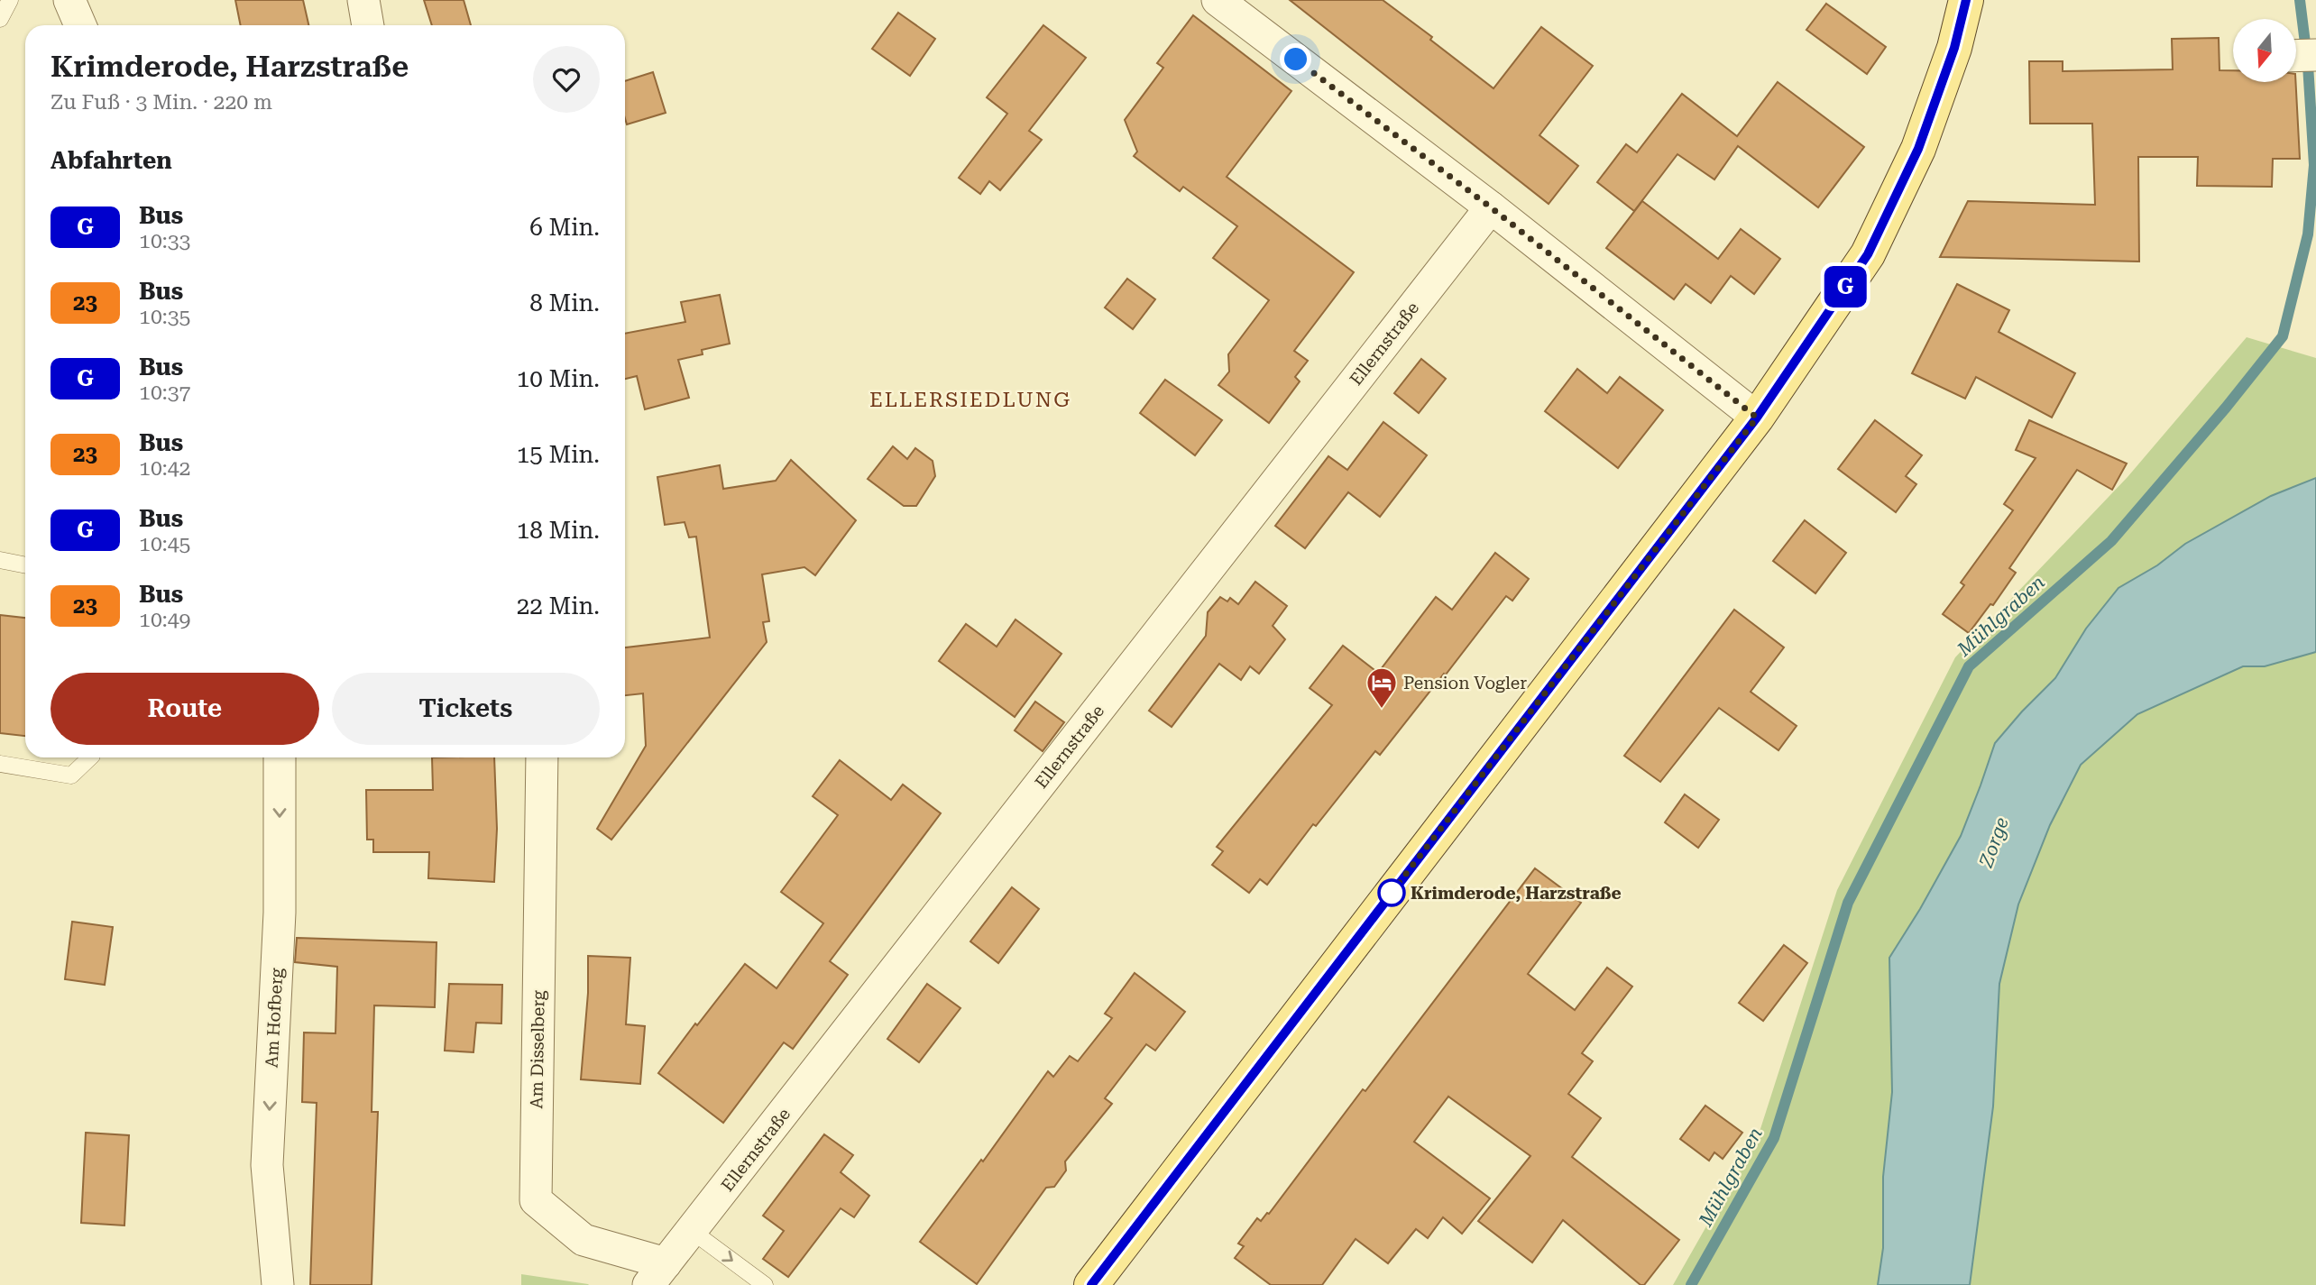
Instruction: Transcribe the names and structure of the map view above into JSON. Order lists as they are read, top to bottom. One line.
{"streets":{"street":["Ellernstraße","Am Hofberg","Am Disselberg"]},"crossings":[["Ellernstraße","Am Disselberg"]],"one_way":["Am Hofberg"],"districts":["ELLERSIEDLUNG"],"water":["Mühlgraben","Zorge"],"places":{"hotel":["Pension Vogler"],"other":["Krimderode, Harzstraße"]},"lines":["bus line G"],"north":"bottom","page":{"on_map":"G","heading":[["Krimderode, Harzstraße","Zu Fuß · 3 Min. · 220 m"],"Abfahrten"],"list":[{"mark":"G","name":"Bus","note":"10:33","value":"6 Min."},{"mark":"23","name":"Bus","note":"10:35","value":"8 Min."},{"mark":"G","name":"Bus","note":"10:37","value":"10 Min."},{"mark":"23","name":"Bus","note":"10:42","value":"15 Min."},{"mark":"G","name":"Bus","note":"10:45","value":"18 Min."},{"mark":"23","name":"Bus","note":"10:49","value":"22 Min."}],"buttons":["Route","Tickets"]}}
